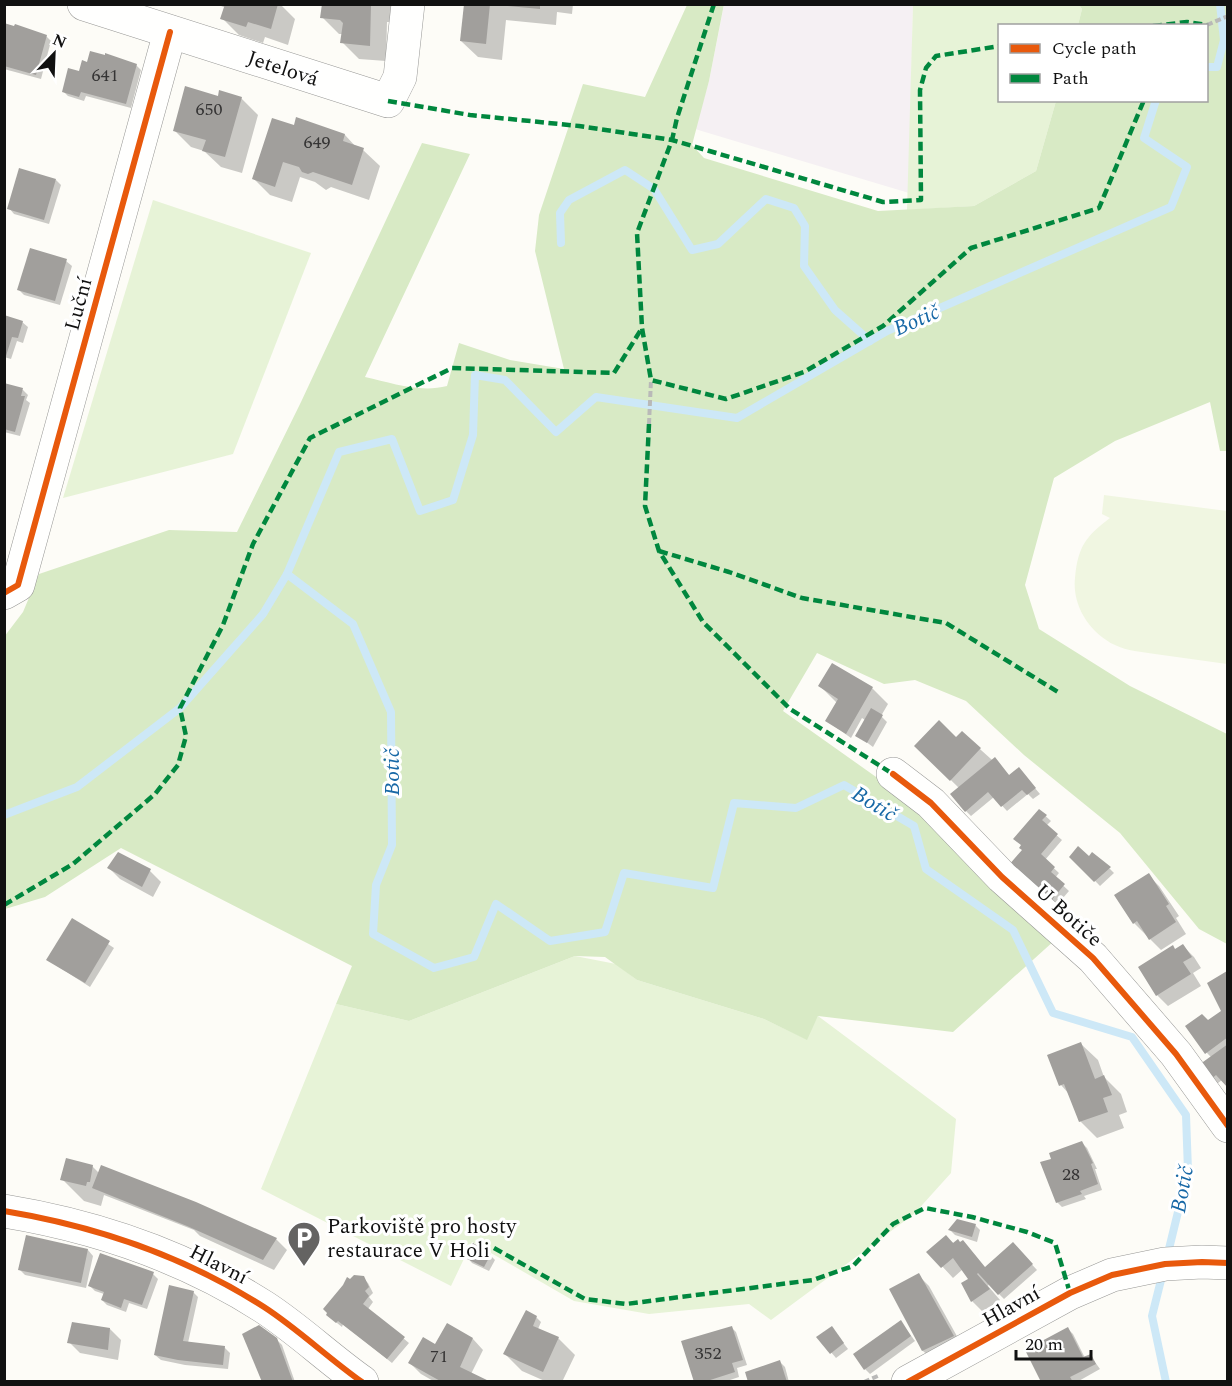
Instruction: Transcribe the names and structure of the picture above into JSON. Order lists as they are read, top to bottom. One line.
{"streets":{"street":["Jetelová","Luční","U Botiče","Hlavní"]},"crossings":[["Jetelová","Luční"]],"water":["Botič"],"places":{"parking":["Parkoviště pro hosty restaurace V Holi"]},"house_numbers":["641","650","649","28","352","71"],"legend":["Cycle path","Path"],"scale_bar":"20 m","north":"top right"}
